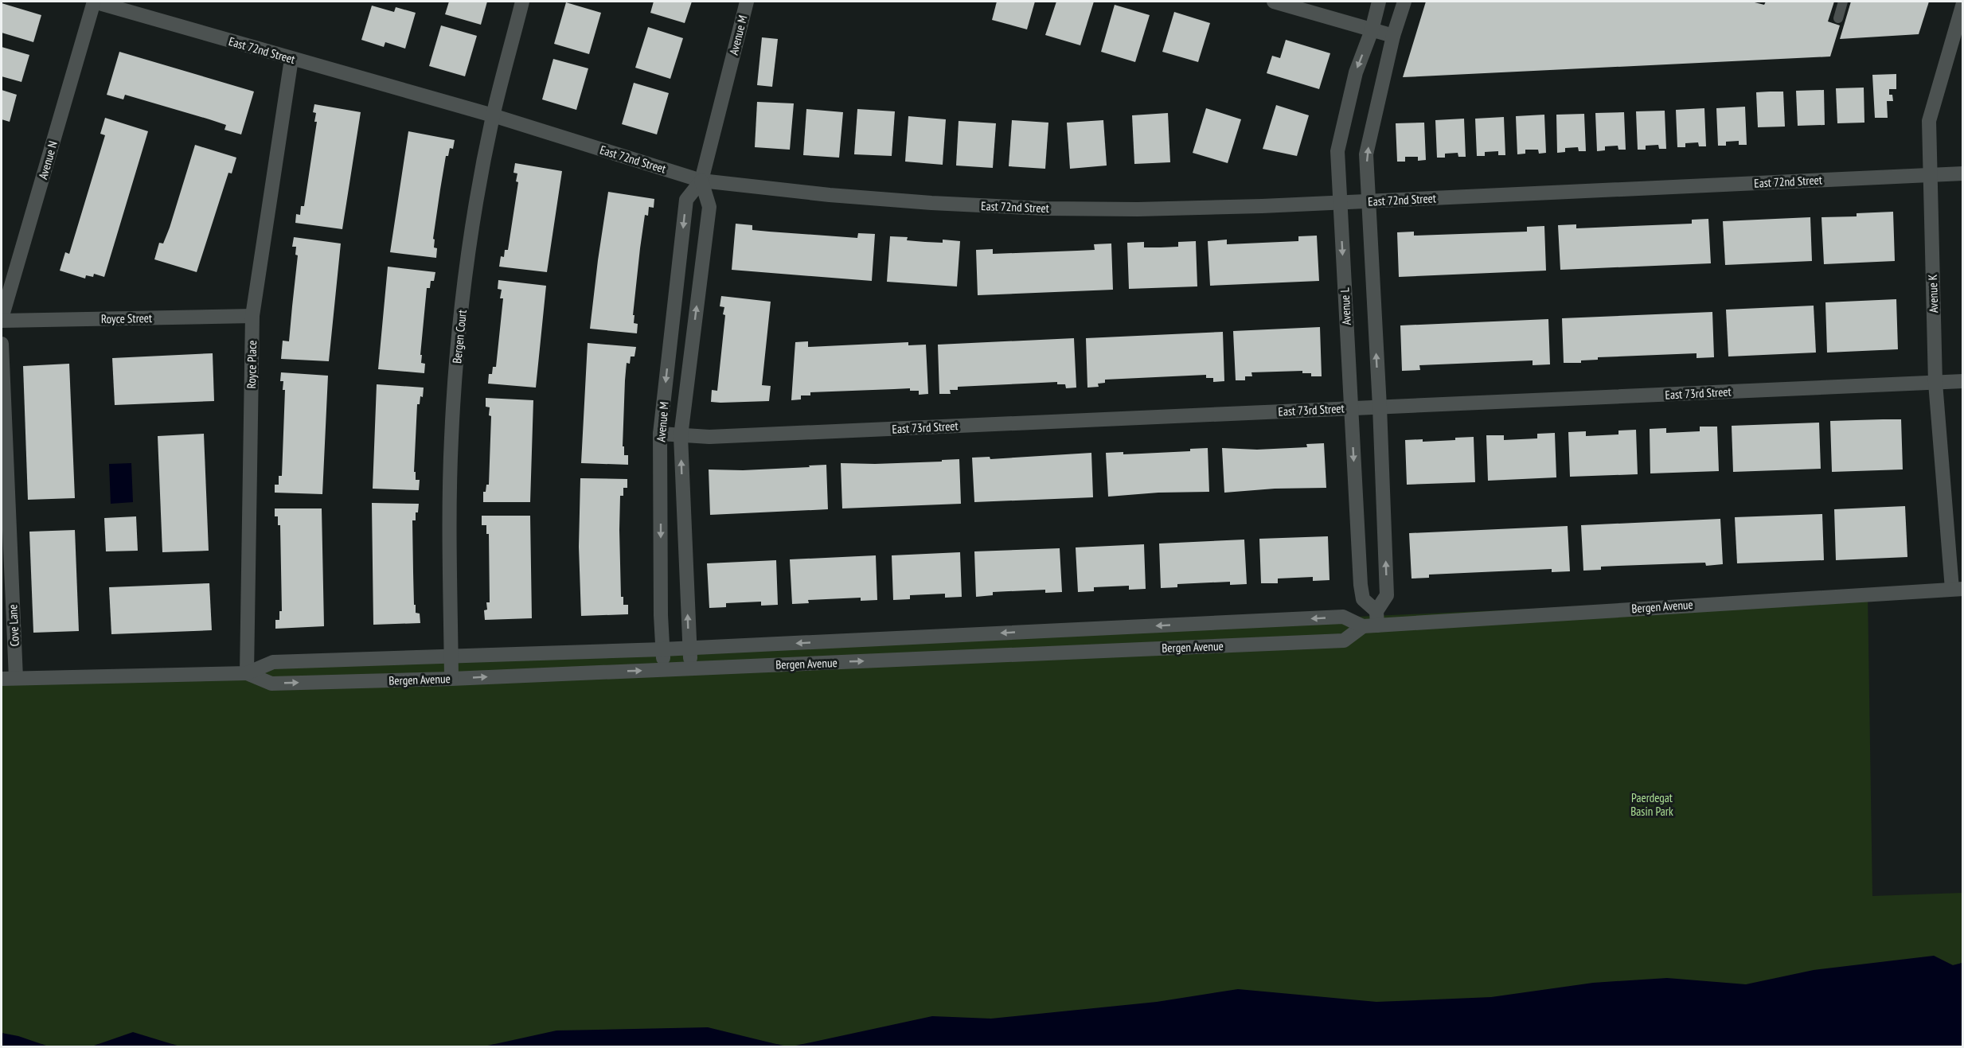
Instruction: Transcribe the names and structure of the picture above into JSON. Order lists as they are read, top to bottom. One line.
{"streets":{"street":["Avenue M","East 72nd Street","Avenue N","Avenue K","Avenue L","Royce Street","Bergen Court","Royce Place","East 73rd Street","Bergen Avenue","Cove Lane"]},"crossings":[["Avenue M","East 72nd Street"],["Avenue M","East 73rd Street"],["Avenue M","Bergen Avenue"],["East 72nd Street","Avenue N"],["East 72nd Street","Avenue K"],["East 72nd Street","Avenue L"],["East 72nd Street","Bergen Court"],["East 72nd Street","Royce Place"],["Avenue N","Royce Street"],["Avenue K","East 73rd Street"],["Avenue K","Bergen Avenue"],["Avenue L","East 73rd Street"],["Avenue L","Bergen Avenue"],["Royce Street","Royce Place"],["Bergen Court","Bergen Avenue"],["Royce Place","Bergen Avenue"],["Bergen Avenue","Cove Lane"]],"parks":["Paerdegat Basin Park"]}
